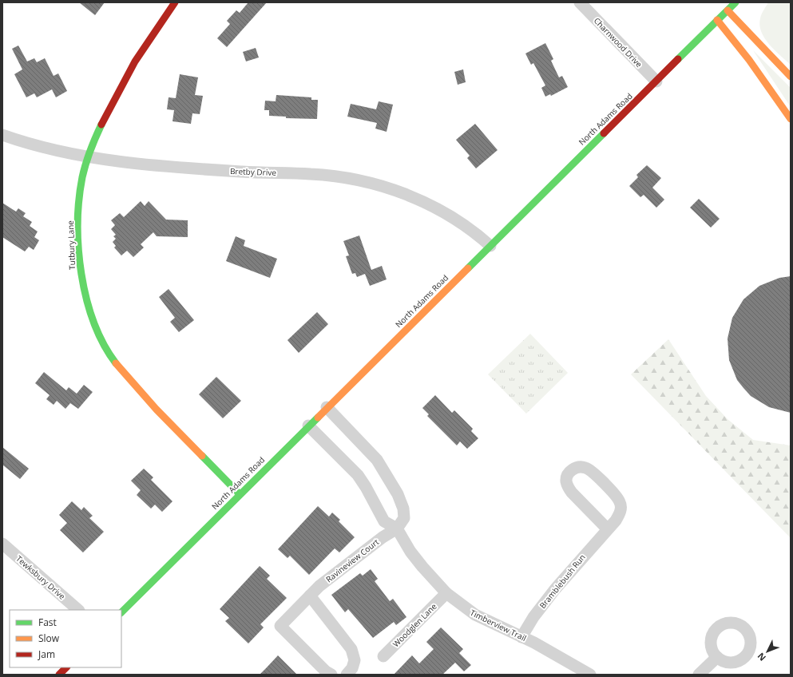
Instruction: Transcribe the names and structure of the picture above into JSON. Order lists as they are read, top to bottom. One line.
{"streets":{"main road":["North Adams Road","Tutbury Lane"],"street":["Charnwood Drive","Bretby Drive","Ravineview Court","Tewksbury Drive","Bramblebush Run","Woodglen Lane","Timberview Trail"]},"crossings":[["Charnwood Drive","North Adams Road"],["North Adams Road","Bretby Drive"],["North Adams Road","Tutbury Lane"],["North Adams Road","Timberview Trail"],["Bretby Drive","Tutbury Lane"],["Ravineview Court","Timberview Trail"],["Bramblebush Run","Timberview Trail"],["Woodglen Lane","Timberview Trail"]],"legend":["Fast","Slow","Jam"],"north":"bottom left"}
